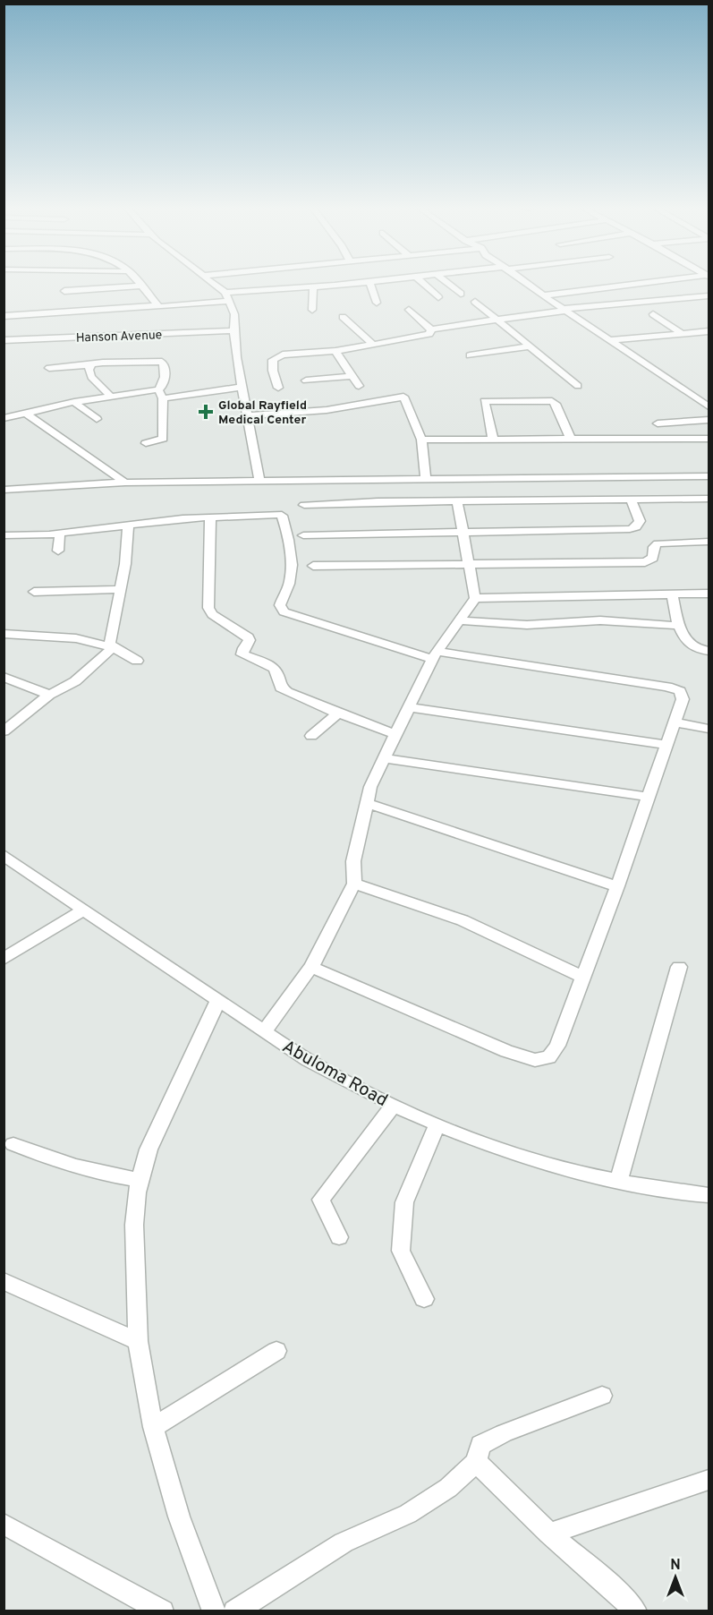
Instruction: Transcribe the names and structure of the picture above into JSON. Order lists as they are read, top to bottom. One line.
{"streets":{"street":["Hanson Avenue","Abuloma Road"]},"places":{"health":["Global Rayfield Medical Center"]},"north":"top"}
